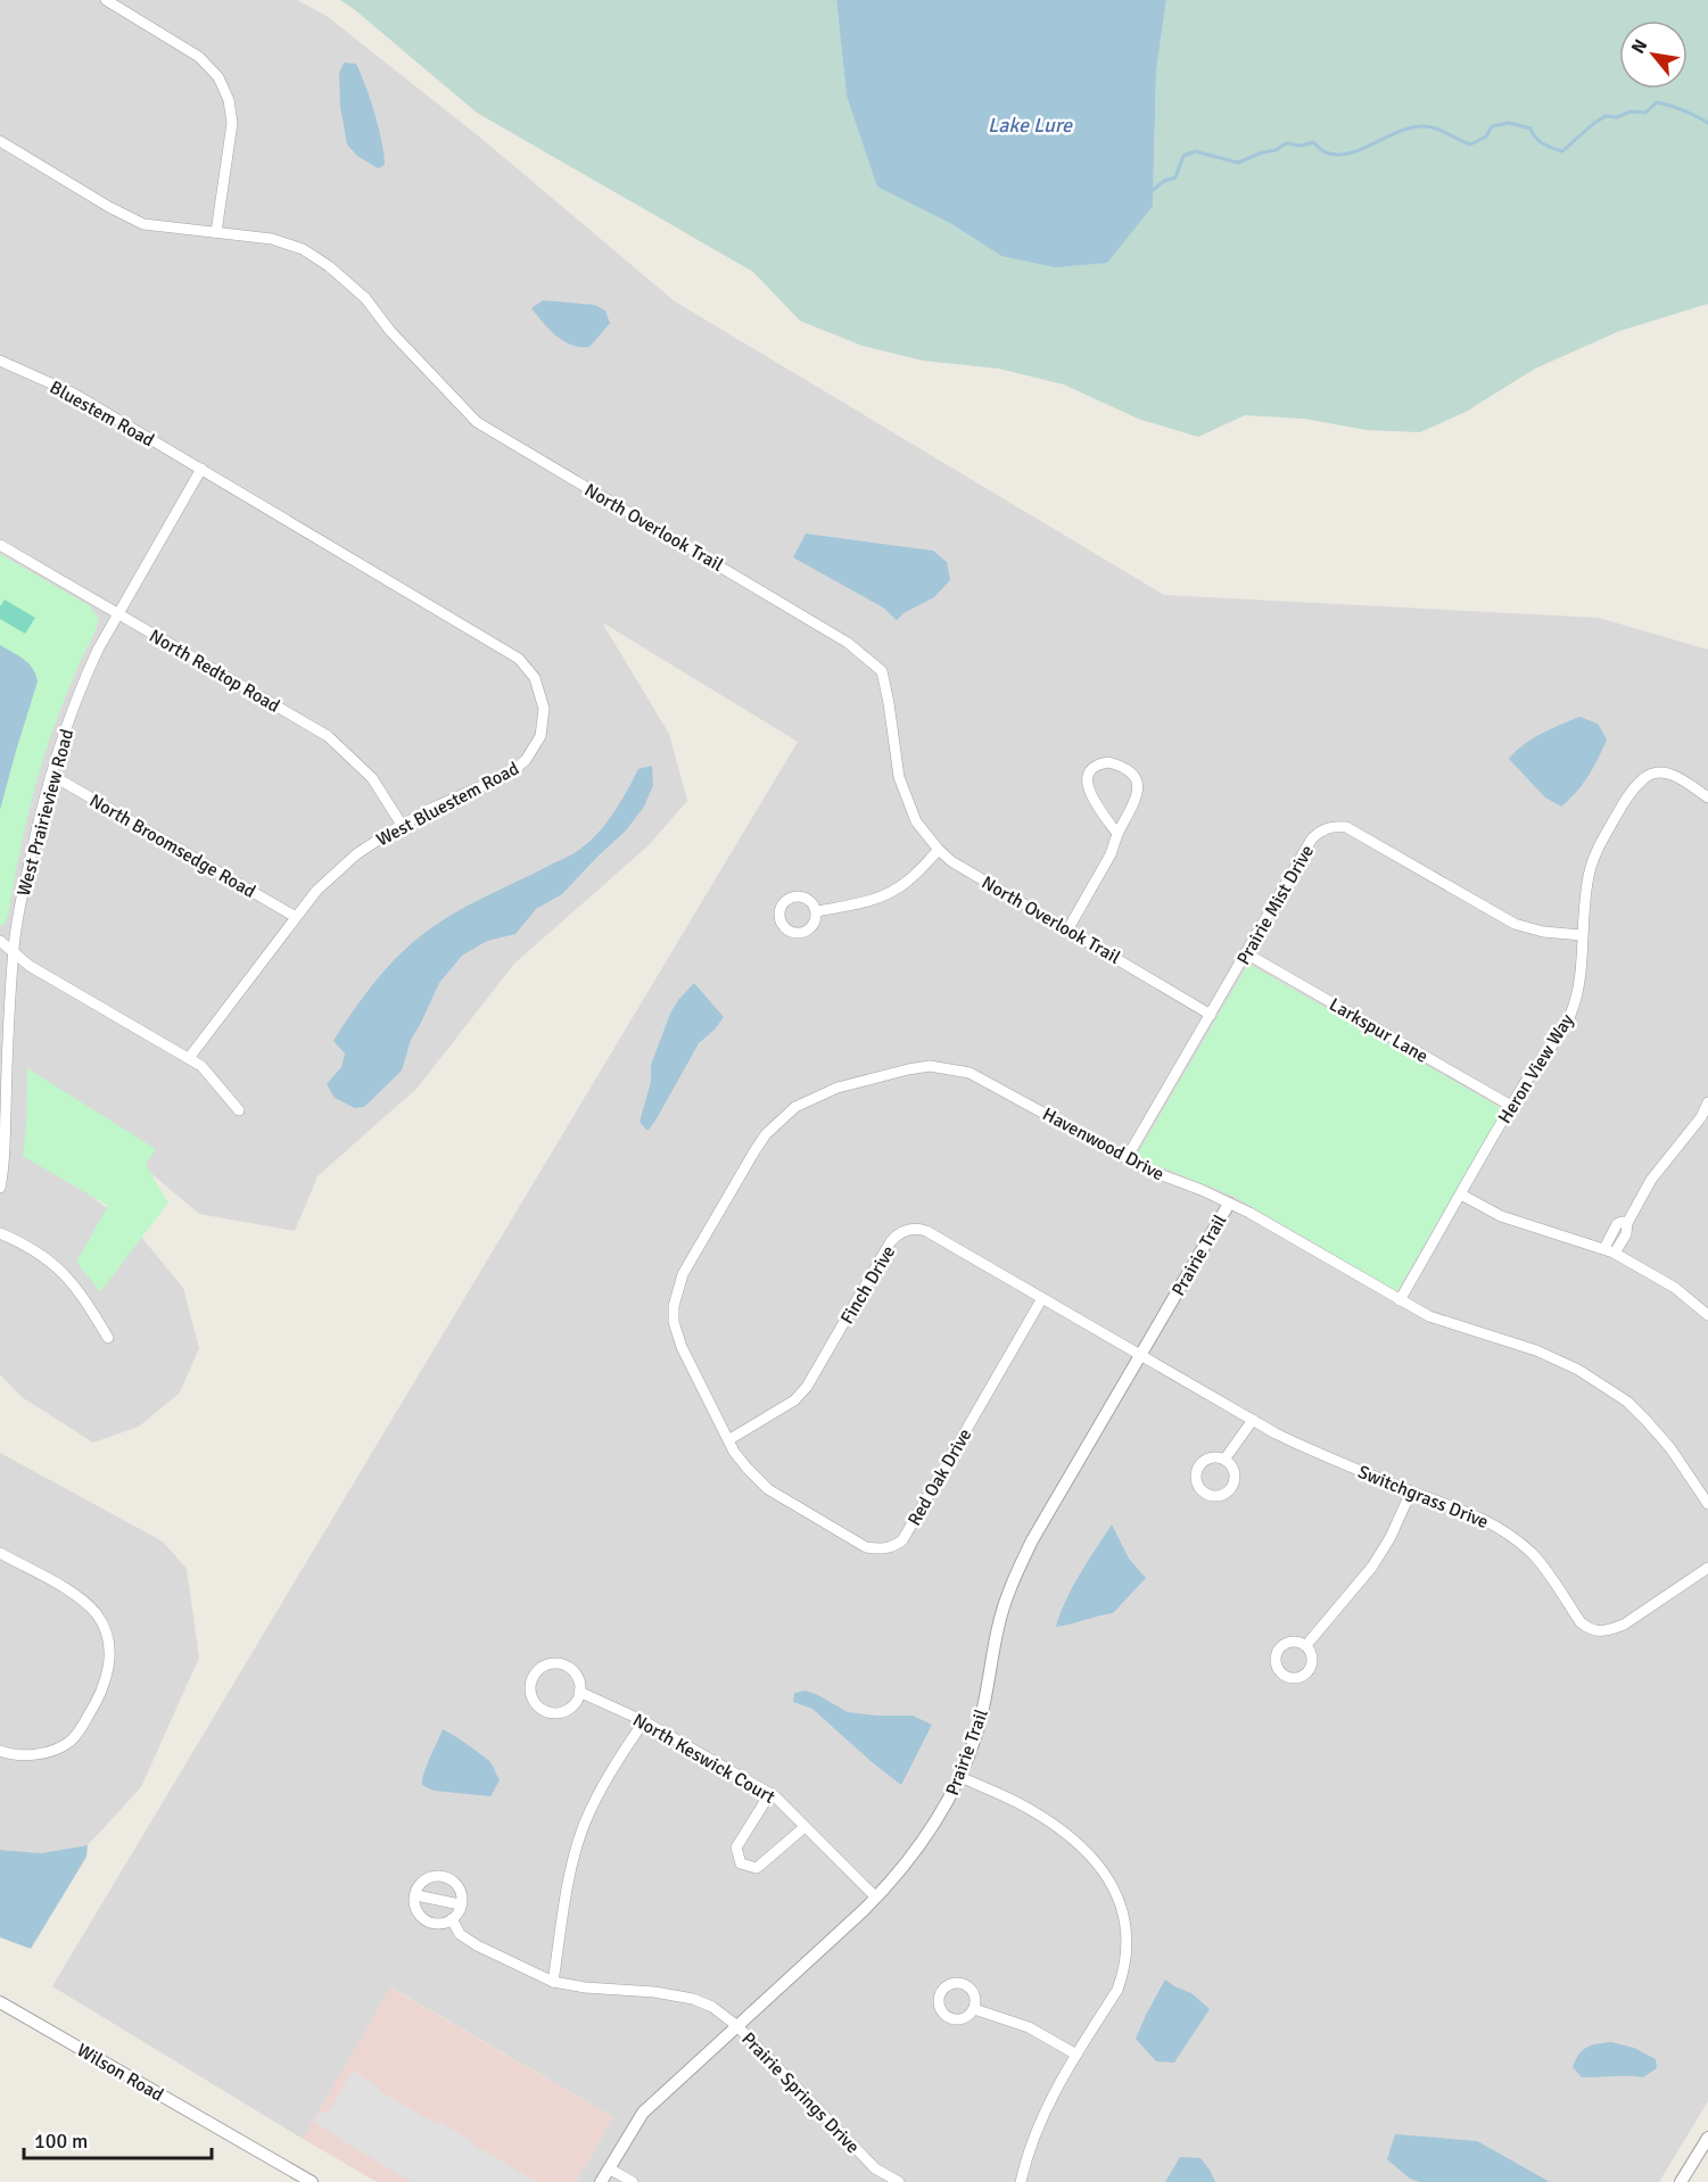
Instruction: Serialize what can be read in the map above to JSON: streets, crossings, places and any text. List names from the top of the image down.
{
  "streets": {
    "street": [
      "Bluestem Road",
      "North Overlook Trail",
      "North Redtop Road",
      "West Bluestem Road",
      "West Prairieview Road",
      "North Broomsedge Road",
      "Prairie Mist Drive",
      "Larkspur Lane",
      "Heron View Way",
      "Havenwood Drive",
      "Prairie Trail",
      "Finch Drive",
      "Red Oak Drive",
      "Switchgrass Drive",
      "North Keswick Court",
      "Wilson Road",
      "Prairie Springs Drive"
    ]
  },
  "crossings": [
    ["Bluestem Road", "West Bluestem Road"],
    ["Bluestem Road", "West Prairieview Road"],
    ["North Overlook Trail", "Prairie Mist Drive"],
    ["North Redtop Road", "West Bluestem Road"],
    ["North Redtop Road", "West Prairieview Road"],
    ["West Bluestem Road", "West Prairieview Road"],
    ["West Bluestem Road", "North Broomsedge Road"],
    ["West Prairieview Road", "North Broomsedge Road"],
    ["Prairie Mist Drive", "Larkspur Lane"],
    ["Prairie Mist Drive", "Heron View Way"],
    ["Prairie Mist Drive", "Havenwood Drive"],
    ["Larkspur Lane", "Heron View Way"],
    ["Heron View Way", "Havenwood Drive"],
    ["Havenwood Drive", "Prairie Trail"],
    ["Havenwood Drive", "Finch Drive"],
    ["Havenwood Drive", "Red Oak Drive"],
    ["Prairie Trail", "Finch Drive"],
    ["Prairie Trail", "Switchgrass Drive"],
    ["Prairie Trail", "North Keswick Court"],
    ["Prairie Trail", "Prairie Springs Drive"],
    ["Finch Drive", "Red Oak Drive"],
    ["Finch Drive", "Switchgrass Drive"]
  ],
  "water": ["Lake Lure"],
  "scale_bar": "100 m",
  "north": "top left"
}
